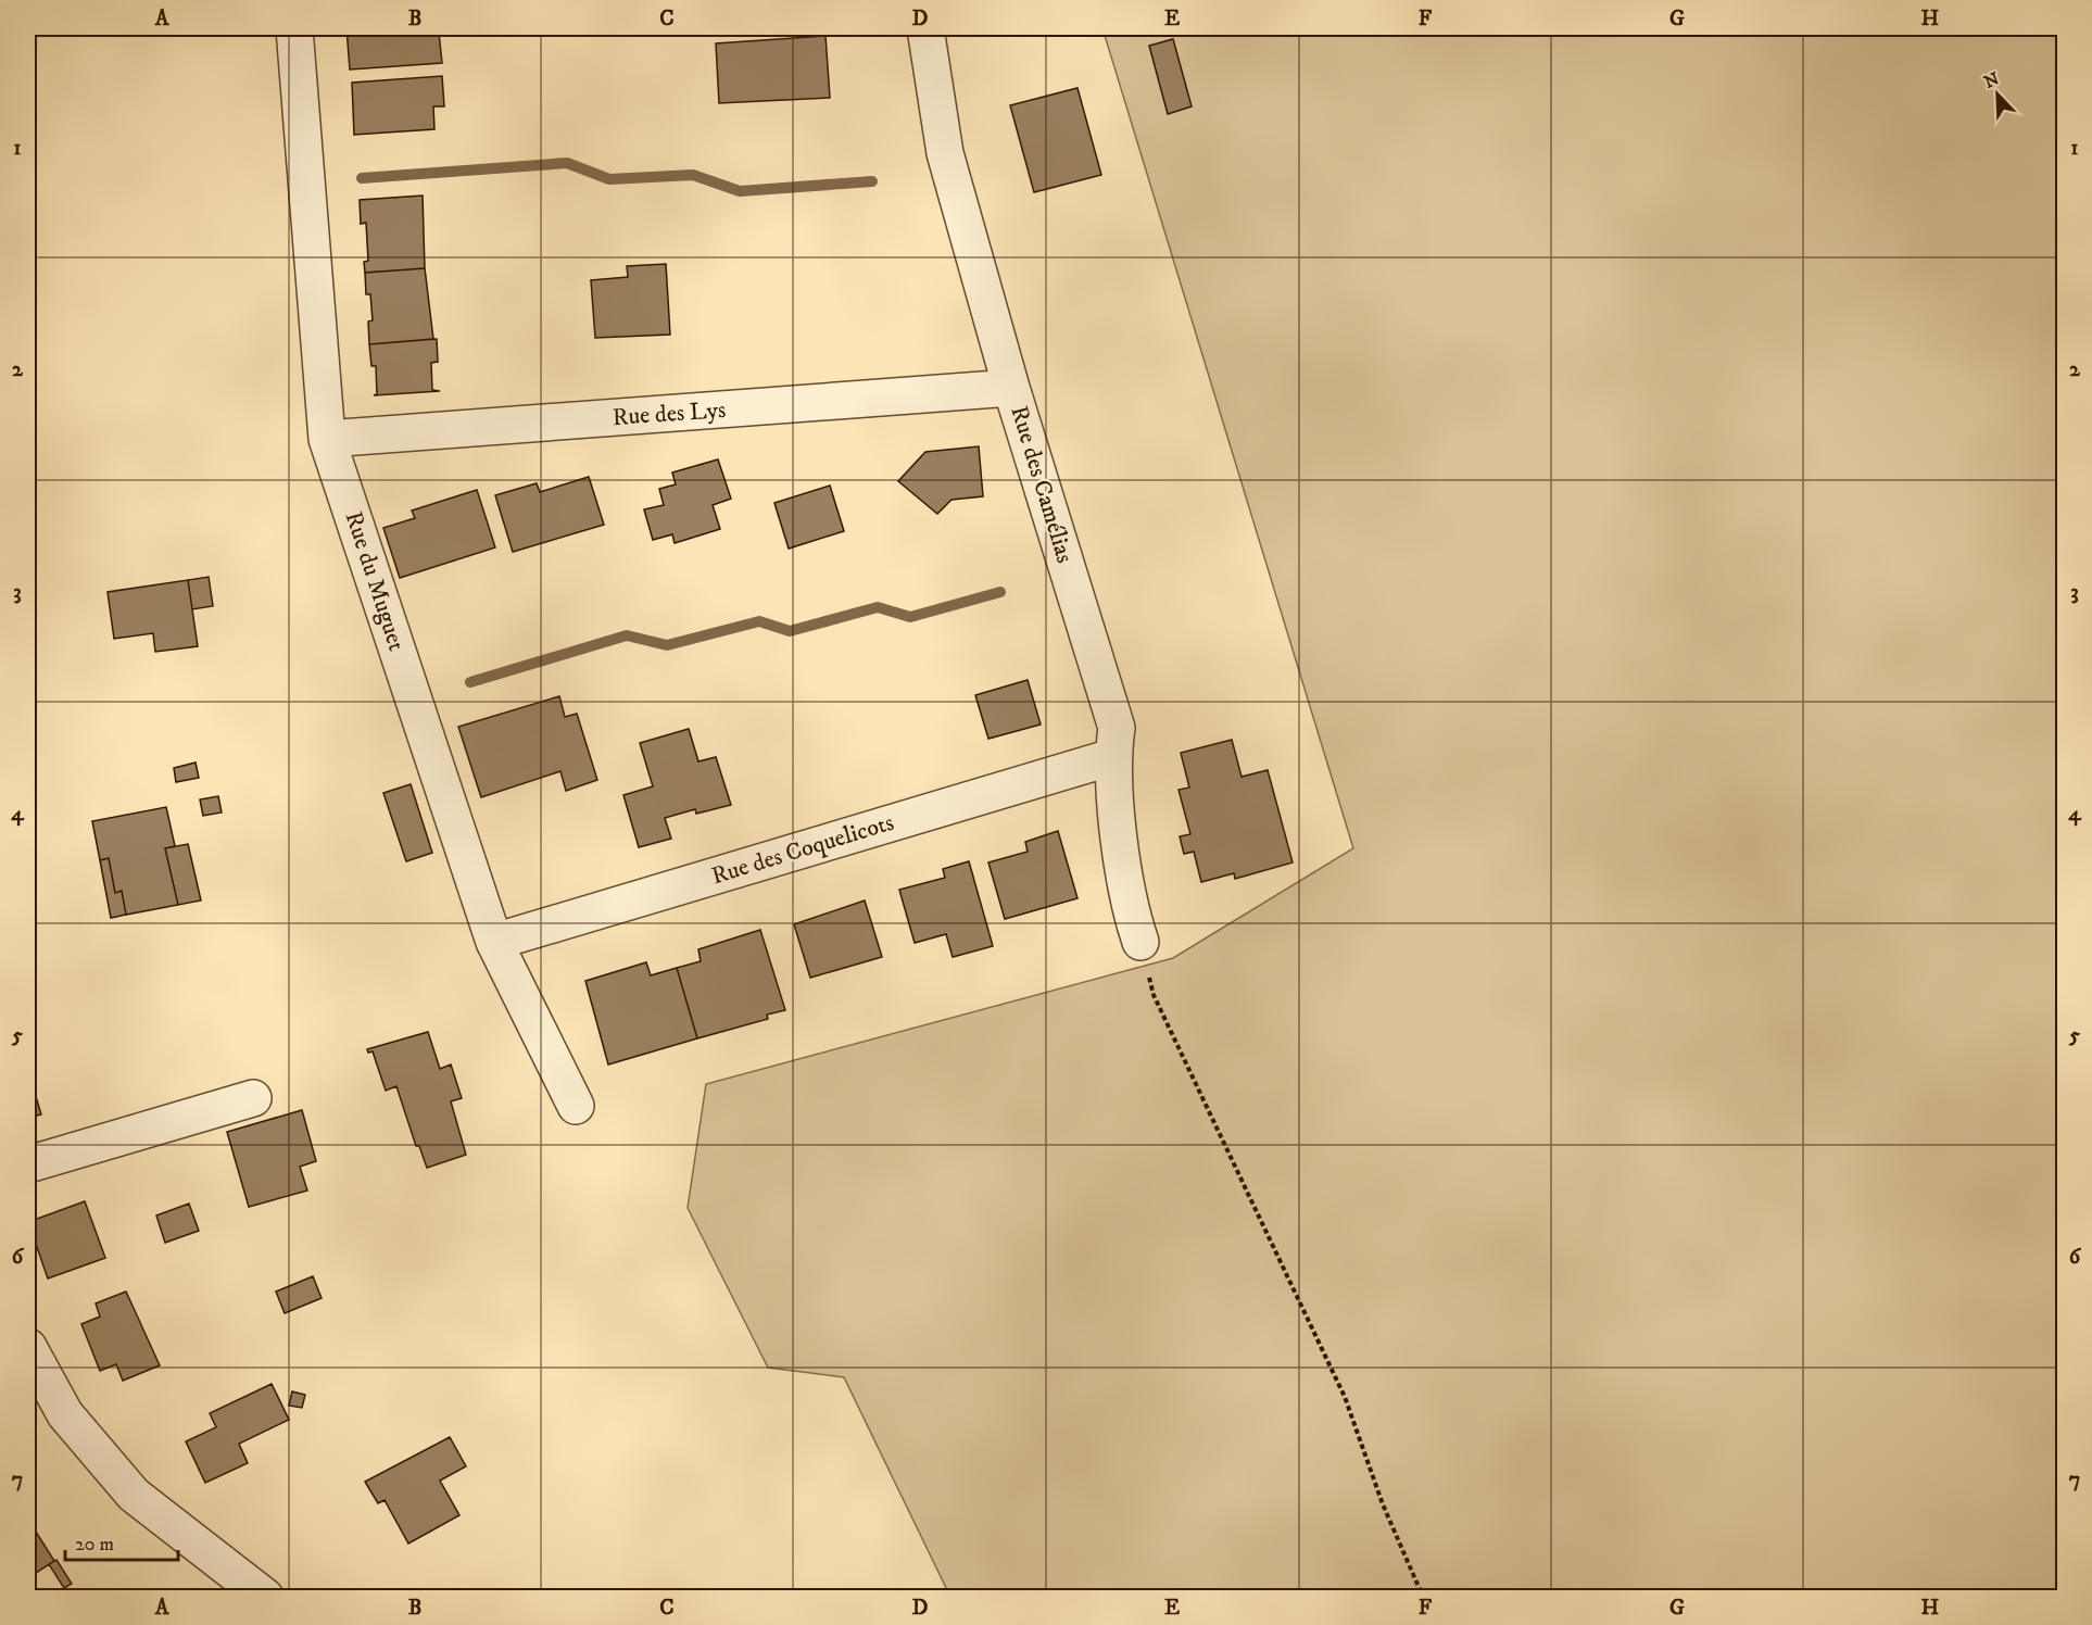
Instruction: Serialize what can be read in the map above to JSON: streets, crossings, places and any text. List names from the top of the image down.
{
  "streets": {
    "street": [
      "Rue des Lys",
      "Rue des Camélias",
      "Rue du Muguet",
      "Rue des Coquelicots"
    ]
  },
  "crossings": [
    ["Rue des Lys", "Rue des Camélias"],
    ["Rue des Lys", "Rue du Muguet"],
    ["Rue des Camélias", "Rue des Coquelicots"],
    ["Rue du Muguet", "Rue des Coquelicots"]
  ],
  "scale_bar": "20 m",
  "north": "top left",
  "grid": {
    "columns": [
      "A",
      "B",
      "C",
      "D",
      "E",
      "F",
      "G",
      "H"
    ],
    "rows": [
      "1",
      "2",
      "3",
      "4",
      "5",
      "6",
      "7"
    ]
  }
}
